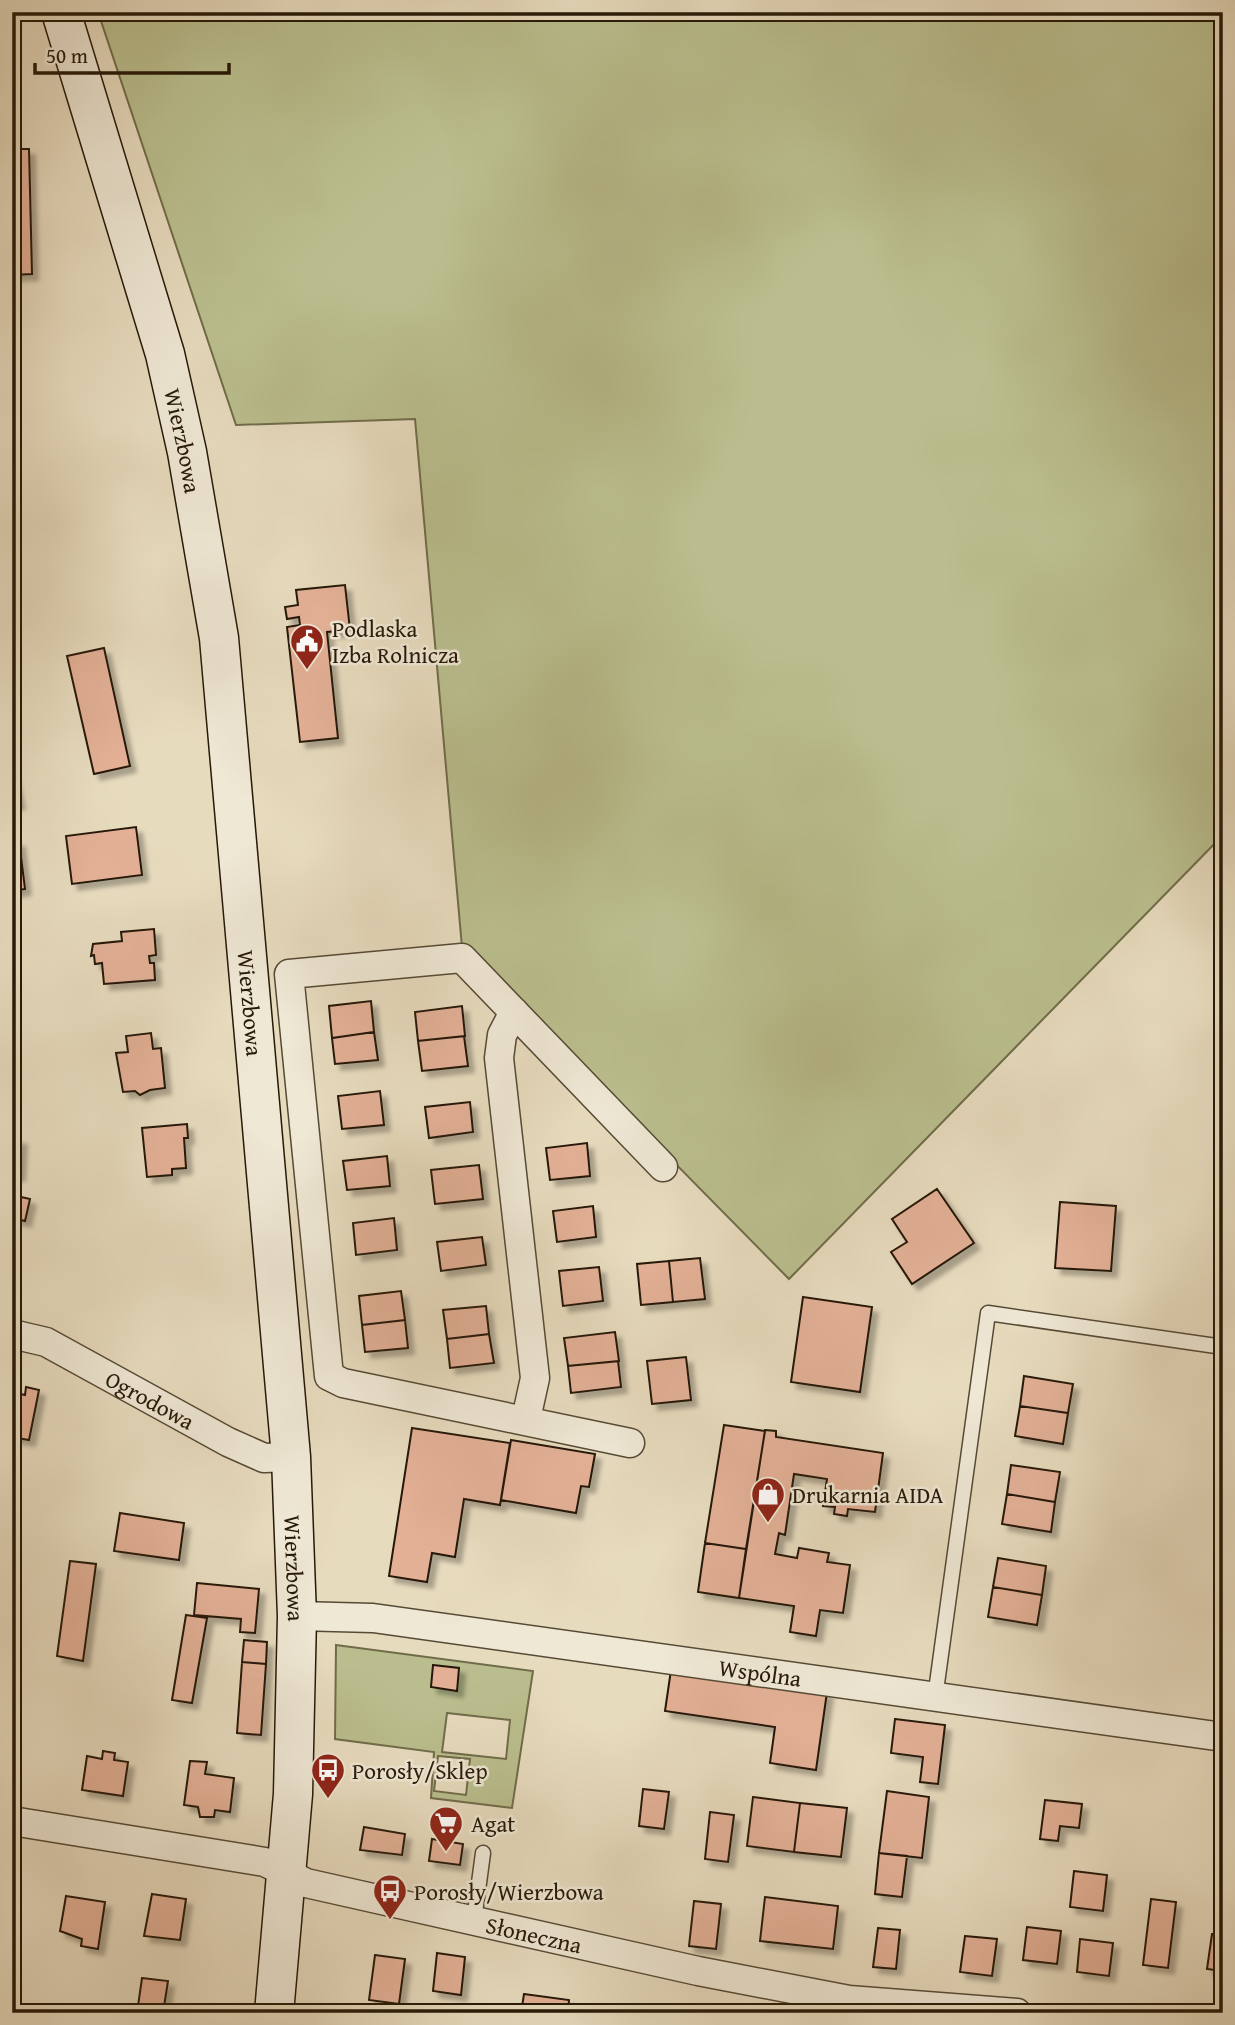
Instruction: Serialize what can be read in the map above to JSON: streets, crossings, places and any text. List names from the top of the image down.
{
  "streets": {
    "street": [
      "Wierzbowa",
      "Ogrodowa",
      "Wspólna",
      "Słoneczna"
    ]
  },
  "crossings": [
    ["Wierzbowa", "Ogrodowa"],
    ["Wierzbowa", "Wspólna"],
    ["Wierzbowa", "Słoneczna"]
  ],
  "places": {
    "public building": ["Podlaska Izba Rolnicza"],
    "shop": ["Drukarnia AIDA"],
    "bus stop": ["Porosły/Sklep", "Porosły/Wierzbowa"],
    "supermarket": ["Agat"]
  },
  "scale_bar": "50 m"
}
